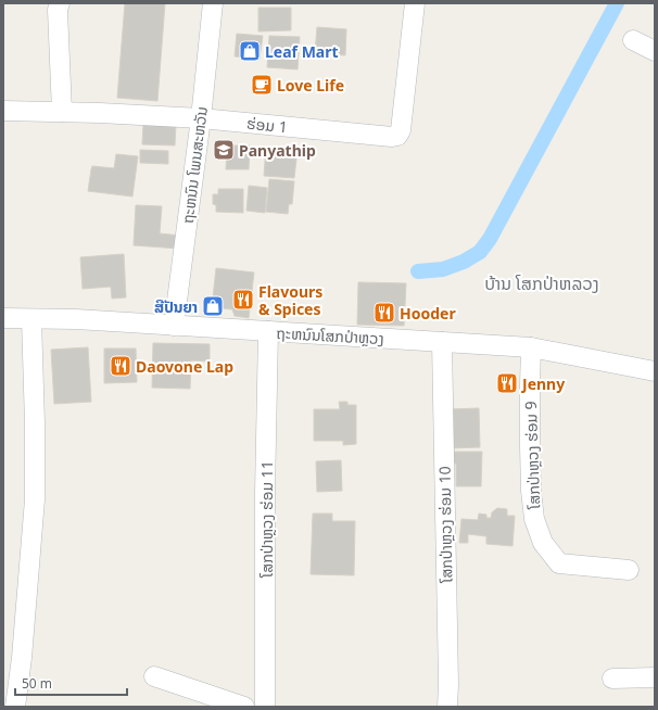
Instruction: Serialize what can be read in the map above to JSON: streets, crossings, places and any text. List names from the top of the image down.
{
  "streets": {
    "street": [
      "ຮ່ອມ 1",
      "ຖະຫນົນ ໂພນສະຫວັນ",
      "ຖະຫນົນໂສກປ່າຫຼວງ",
      "ໂສກປ່າຫຼວງ ຮ່ອມ 9",
      "ໂສກປ່າຫຼວງ ຮ່ອມ 11",
      "ໂສກປ່າຫຼວງ ຮ່ອມ 10"
    ]
  },
  "crossings": [
    ["ຮ່ອມ 1", "ຖະຫນົນ ໂພນສະຫວັນ"],
    ["ຖະຫນົນ ໂພນສະຫວັນ", "ຖະຫນົນໂສກປ່າຫຼວງ"],
    ["ຖະຫນົນໂສກປ່າຫຼວງ", "ໂສກປ່າຫຼວງ ຮ່ອມ 9"],
    ["ຖະຫນົນໂສກປ່າຫຼວງ", "ໂສກປ່າຫຼວງ ຮ່ອມ 11"],
    ["ຖະຫນົນໂສກປ່າຫຼວງ", "ໂສກປ່າຫຼວງ ຮ່ອມ 10"]
  ],
  "districts": ["ບ້ານ ໂສກປ່າຫລວງ"],
  "places": {
    "shop": ["Leaf Mart", "ສີປັນຍາ"],
    "cafe": ["Love Life"],
    "school or university": ["Panyathip"],
    "restaurant": [
      "Flavours & Spices",
      "Hooder",
      "Daovone Lap",
      "Jenny"
    ]
  },
  "scale_bar": "50 m"
}
